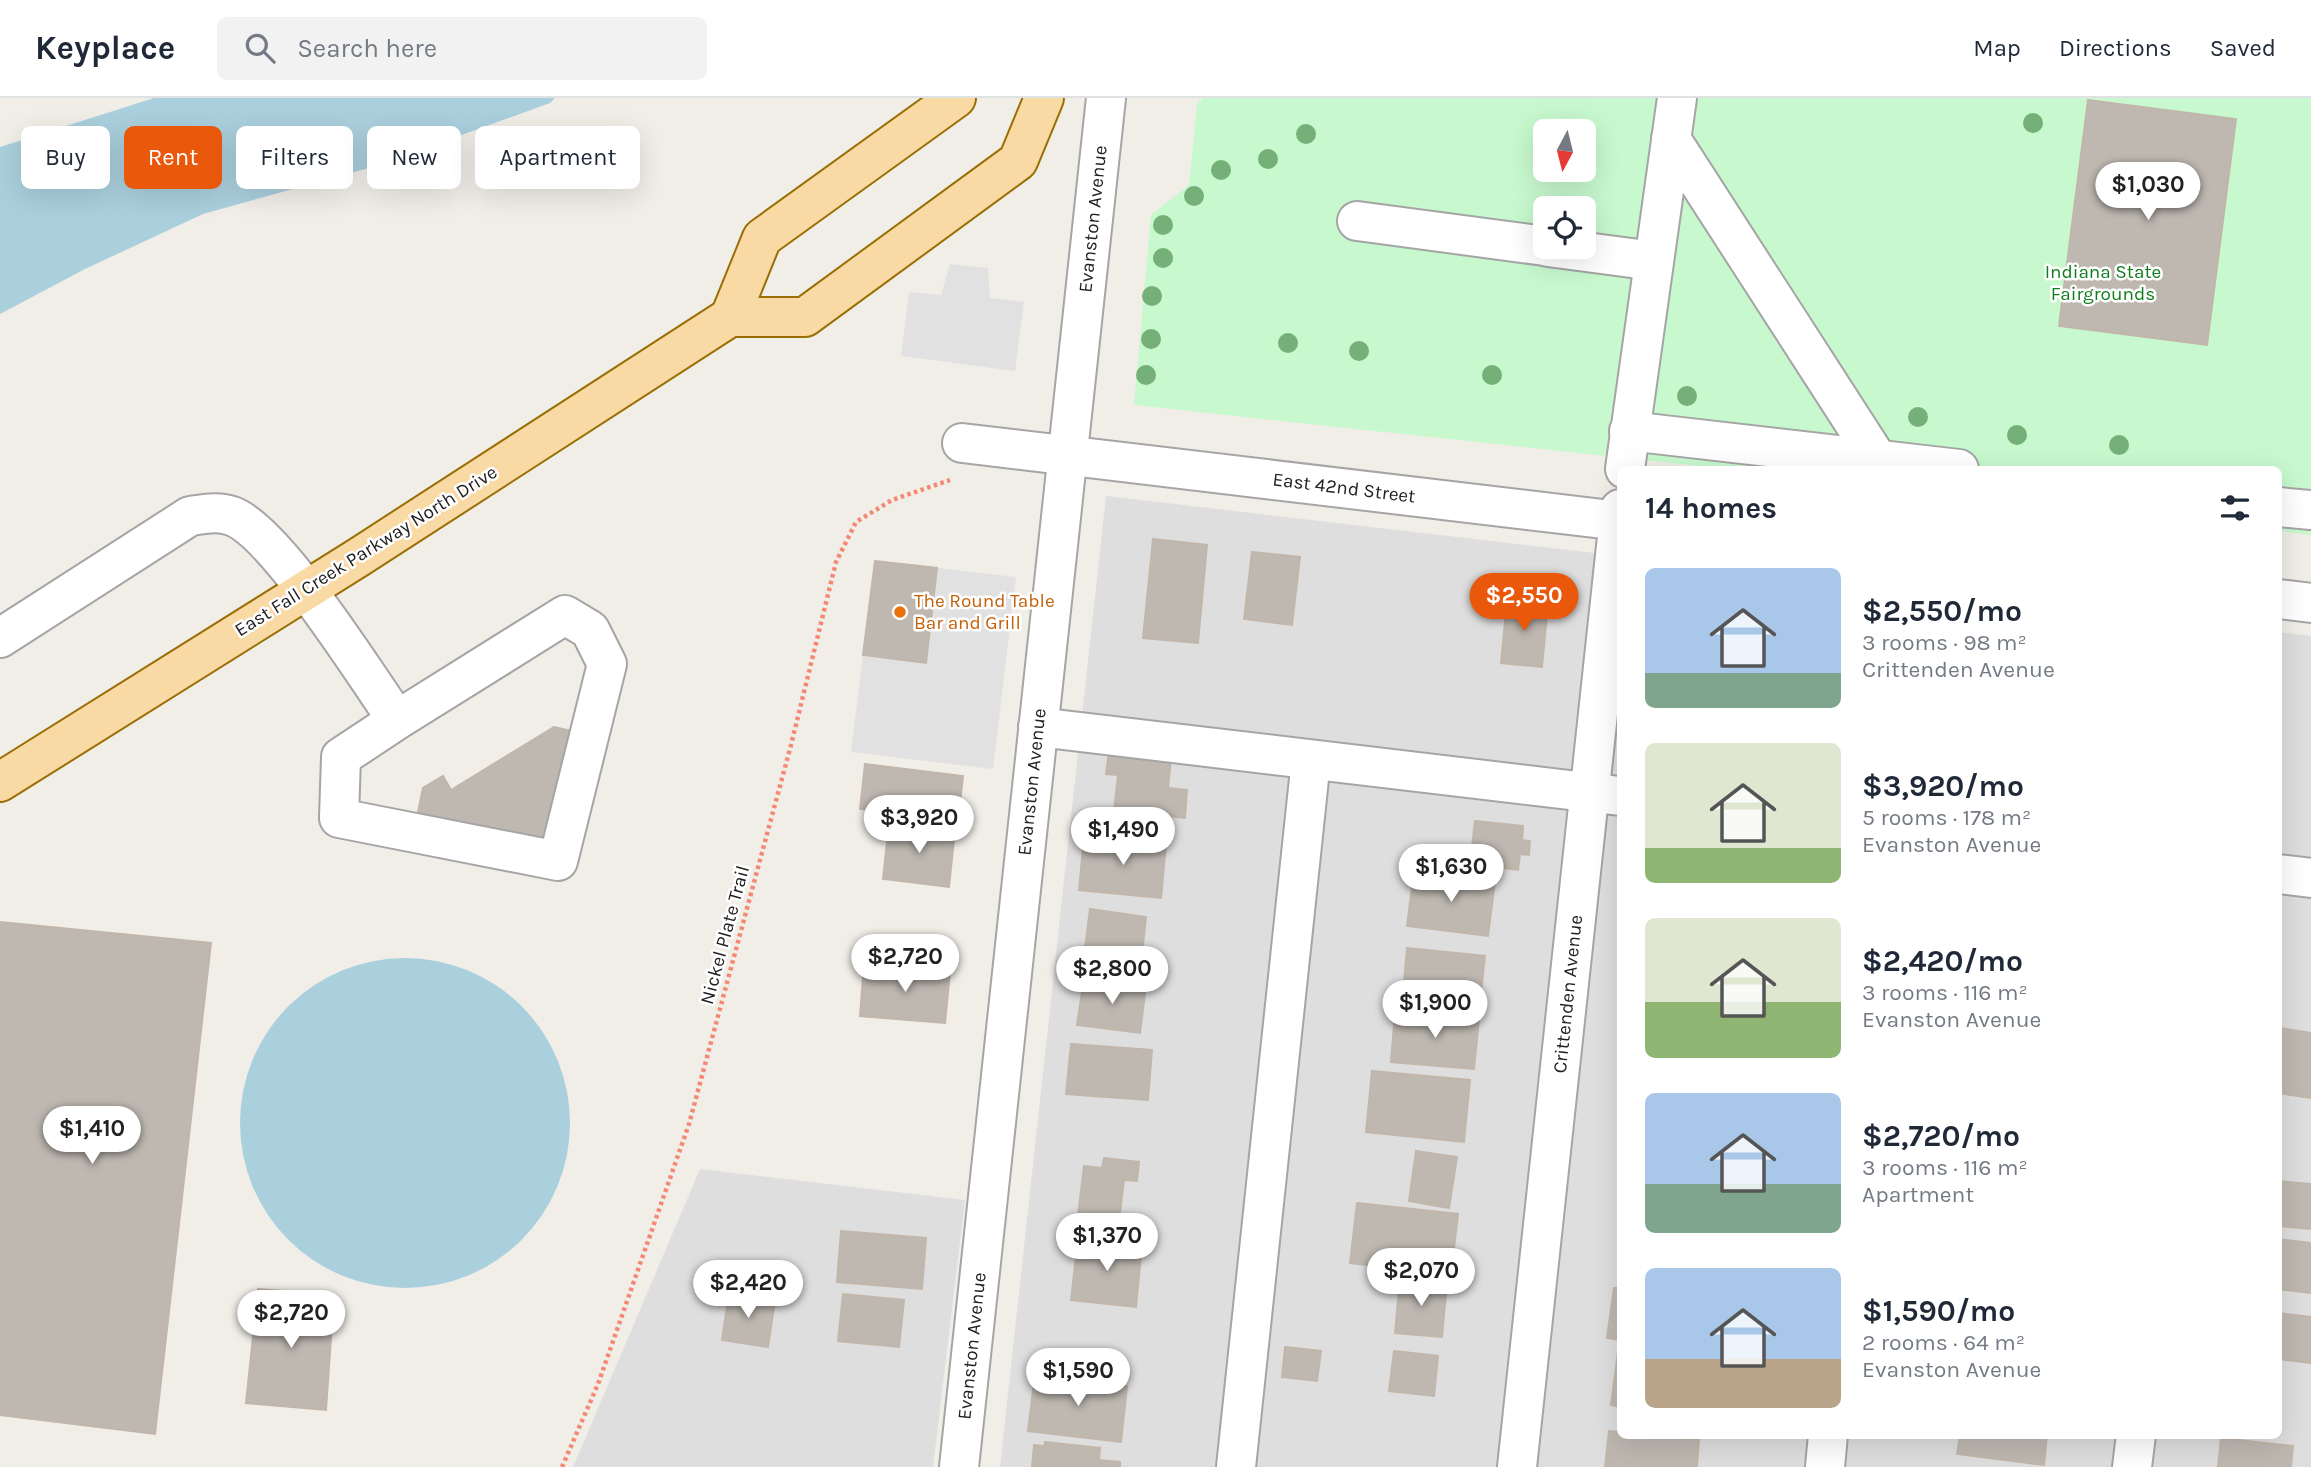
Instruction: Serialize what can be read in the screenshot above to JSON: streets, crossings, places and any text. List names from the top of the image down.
{
  "streets": {
    "main road": ["East Fall Creek Parkway North Drive"],
    "street": ["Evanston Avenue", "East 42nd Street", "Crittenden Avenue"],
    "path": ["Nickel Plate Trail"]
  },
  "crossings": [
    ["Evanston Avenue", "East 42nd Street"],
    ["East 42nd Street", "Nickel Plate Trail"]
  ],
  "parks": ["Indiana State Fairgrounds"],
  "places": ["The Round Table Bar and Grill"],
  "north": "bottom",
  "page": {
    "header": "Keyplace",
    "search": "Search here",
    "nav": ["Map", "Directions", "Saved"],
    "chip": [
      "Buy",
      "Rent",
      "Filters",
      "New",
      "Apartment"
    ],
    "price": [
      "$1,030",
      "$2,550",
      "$3,920",
      "$1,490",
      "$1,630",
      "$2,720",
      "$2,800",
      "$1,900",
      "$1,410",
      "$1,370",
      "$2,070",
      "$2,420",
      "$2,720",
      "$1,590"
    ],
    "heading": "14 homes",
    "list": [
      {
        "name": "$2,550/mo",
        "note": "3 rooms · 98 m² · Crittenden Avenue"
      },
      {
        "name": "$3,920/mo",
        "note": "5 rooms · 178 m² · Evanston Avenue"
      },
      {
        "name": "$2,420/mo",
        "note": "3 rooms · 116 m² · Evanston Avenue"
      },
      {
        "name": "$2,720/mo",
        "note": "3 rooms · 116 m² · Apartment"
      },
      {
        "name": "$1,590/mo",
        "note": "2 rooms · 64 m² · Evanston Avenue"
      }
    ]
  }
}
